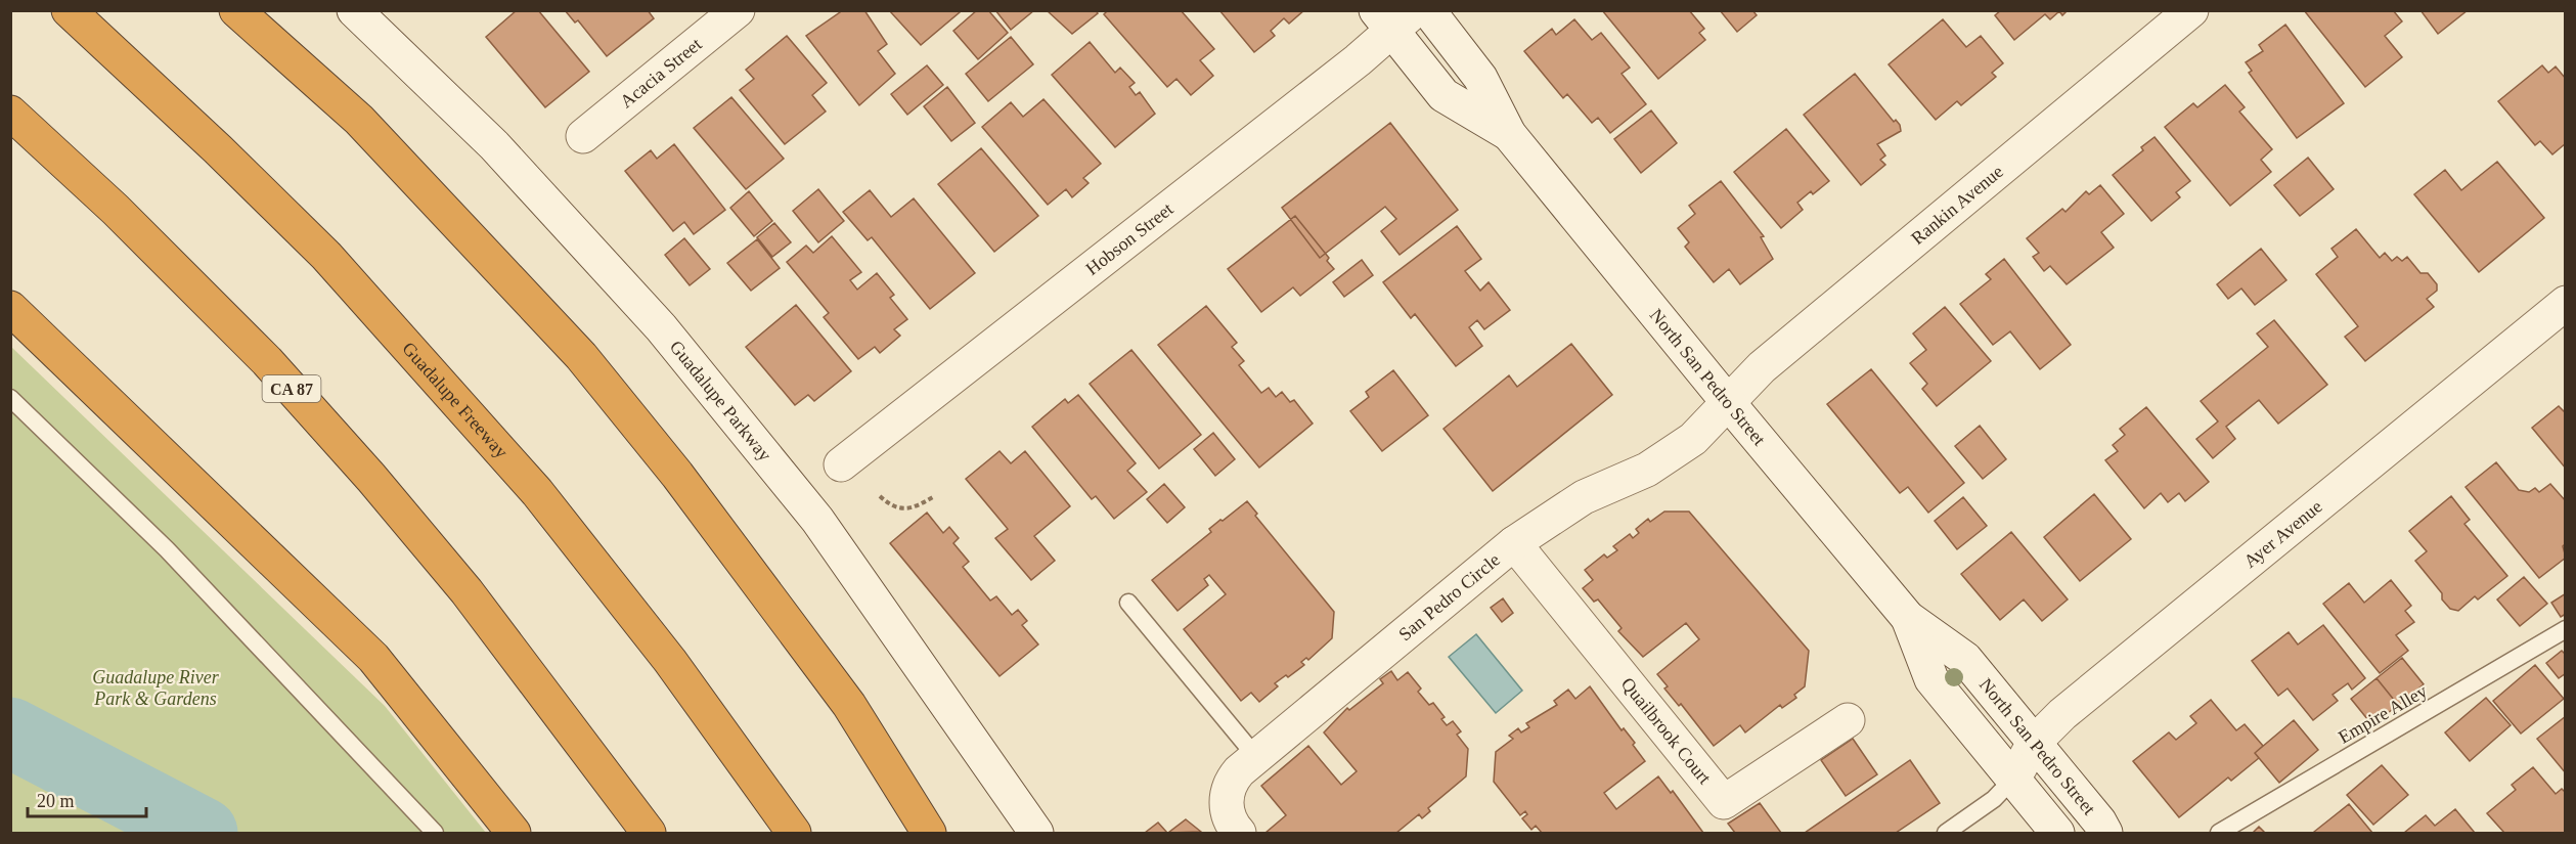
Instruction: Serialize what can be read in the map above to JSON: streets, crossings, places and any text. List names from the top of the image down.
{
  "streets": {
    "highway": ["CA 87", "Guadalupe Freeway"],
    "street": [
      "Acacia Street",
      "Rankin Avenue",
      "Hobson Street",
      "North San Pedro Street",
      "Guadalupe Parkway",
      "Ayer Avenue",
      "San Pedro Circle",
      "Quailbrook Court"
    ],
    "lane": ["Empire Alley"]
  },
  "crossings": [
    ["Rankin Avenue", "North San Pedro Street"],
    ["Rankin Avenue", "San Pedro Circle"],
    ["Hobson Street", "North San Pedro Street"],
    ["North San Pedro Street", "Ayer Avenue"],
    ["North San Pedro Street", "San Pedro Circle"],
    ["San Pedro Circle", "Quailbrook Court"]
  ],
  "parks": ["Guadalupe River Park & Gardens"],
  "scale_bar": "20 m"
}
